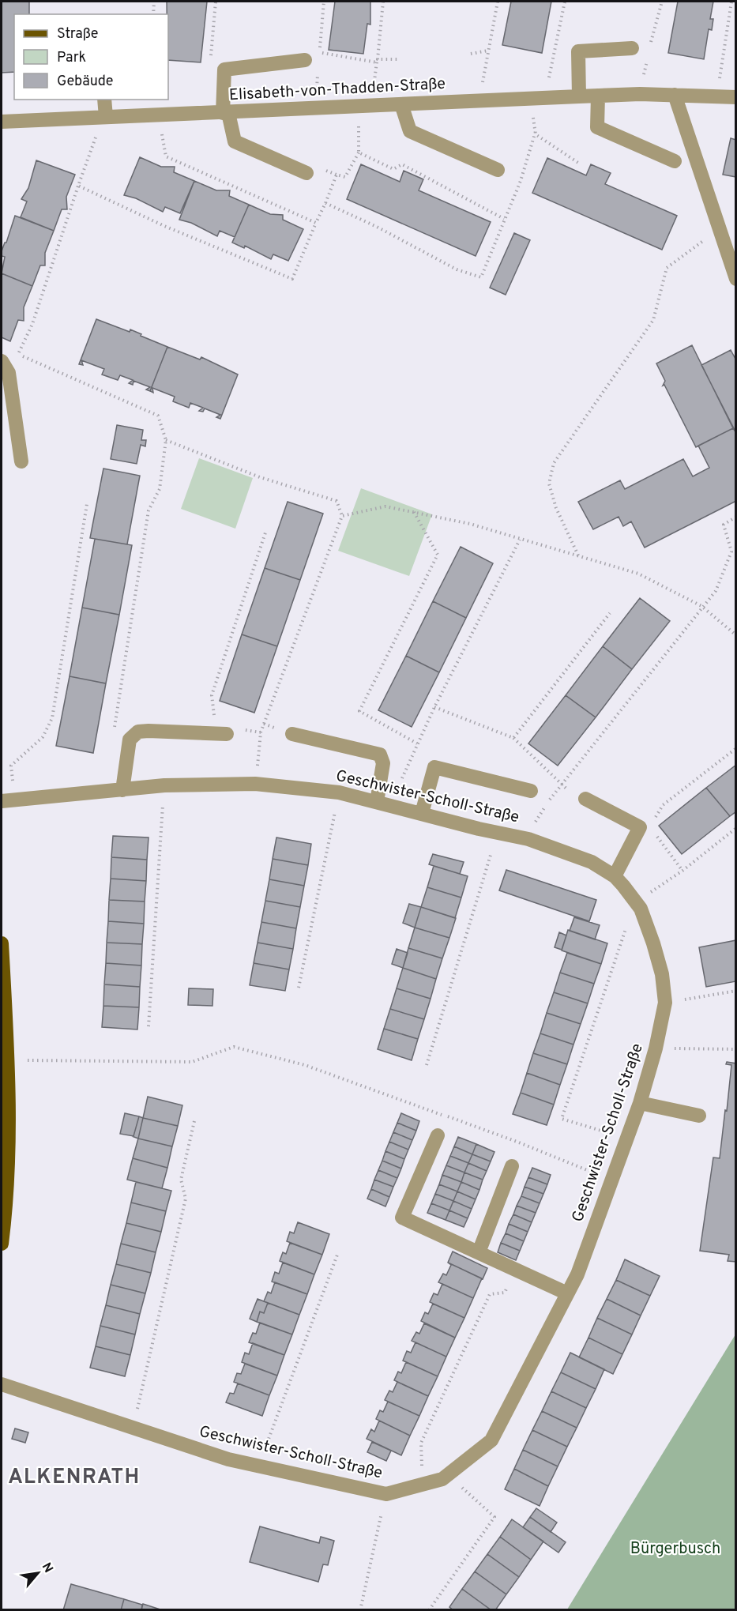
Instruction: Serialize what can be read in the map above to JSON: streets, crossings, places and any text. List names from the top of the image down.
{
  "streets": {
    "street": ["Elisabeth-von-Thadden-Straße", "Geschwister-Scholl-Straße"]
  },
  "districts": ["ALKENRATH"],
  "parks": ["Bürgerbusch"],
  "legend": ["Straße", "Park", "Gebäude"],
  "north": "top right"
}
